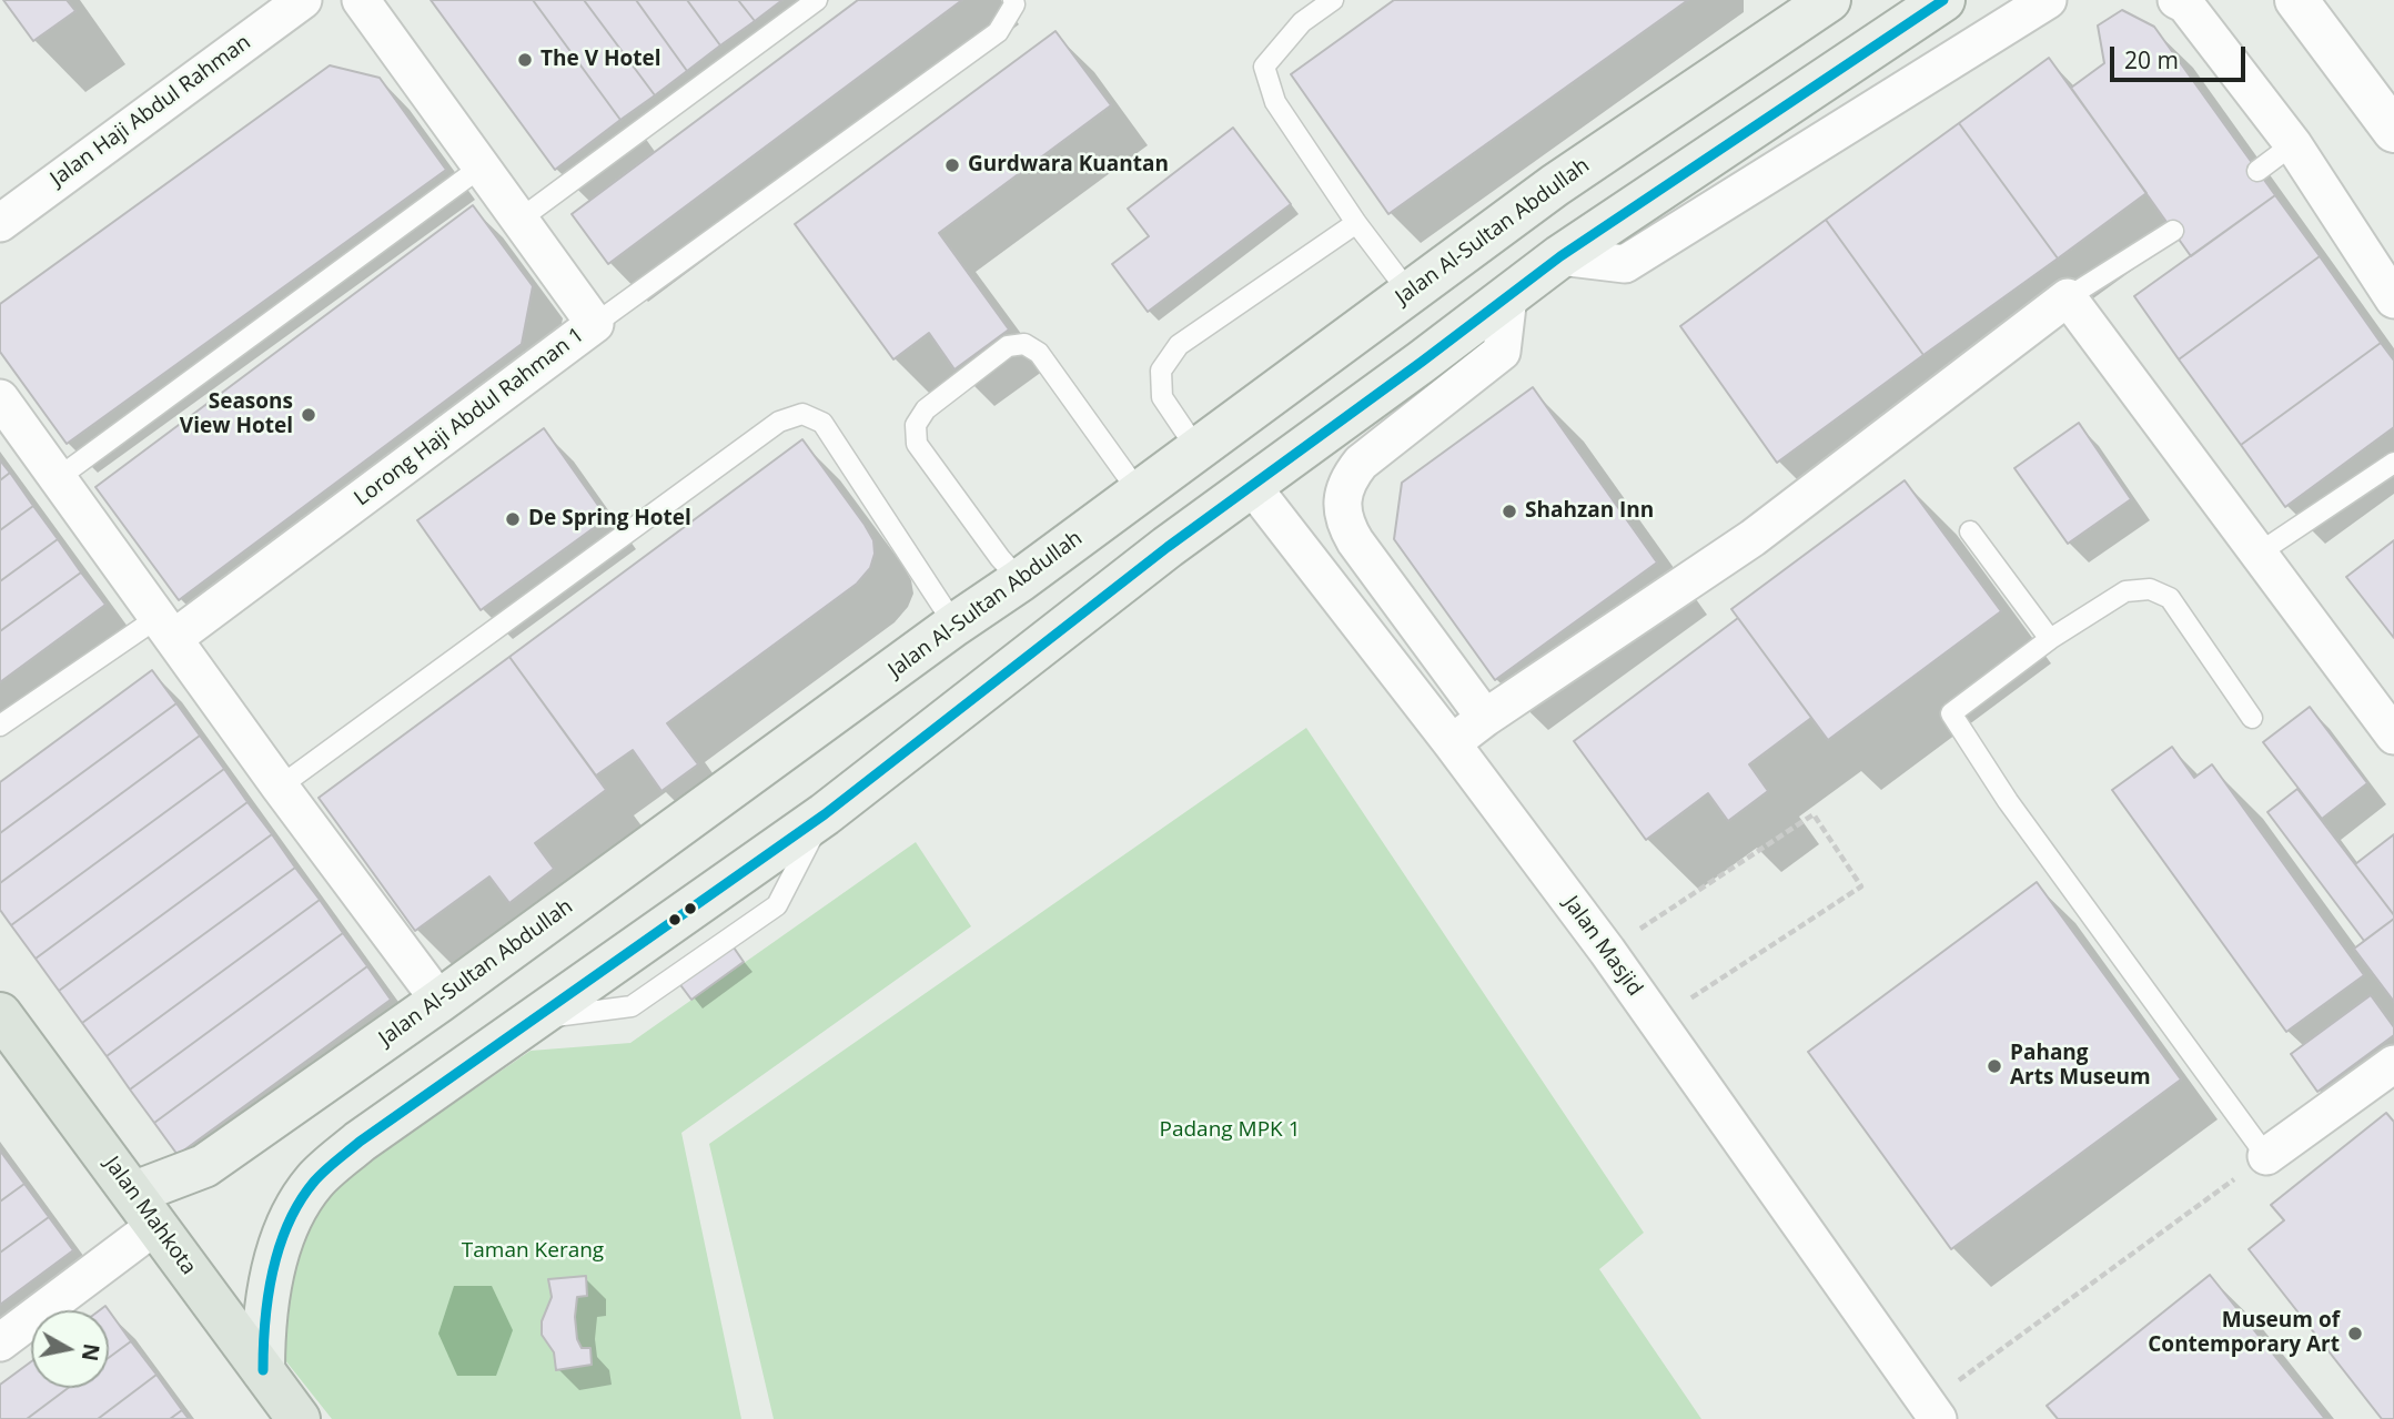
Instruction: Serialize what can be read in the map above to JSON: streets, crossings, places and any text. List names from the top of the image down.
{
  "streets": {
    "highway": ["Jalan Mahkota"],
    "main road": ["Jalan Al-Sultan Abdullah"],
    "street": ["Jalan Haji Abdul Rahman", "Lorong Haji Abdul Rahman 1", "Jalan Masjid"]
  },
  "crossings": [
    ["Jalan Al-Sultan Abdullah", "Jalan Mahkota"]
  ],
  "parks": ["Padang MPK 1", "Taman Kerang"],
  "places": [
    "The V Hotel",
    "Gurdwara Kuantan",
    "Seasons View Hotel",
    "Shahzan Inn",
    "De Spring Hotel",
    "Pahang Arts Museum",
    "Museum of Contemporary Art"
  ],
  "scale_bar": "20 m",
  "north": "right"
}
